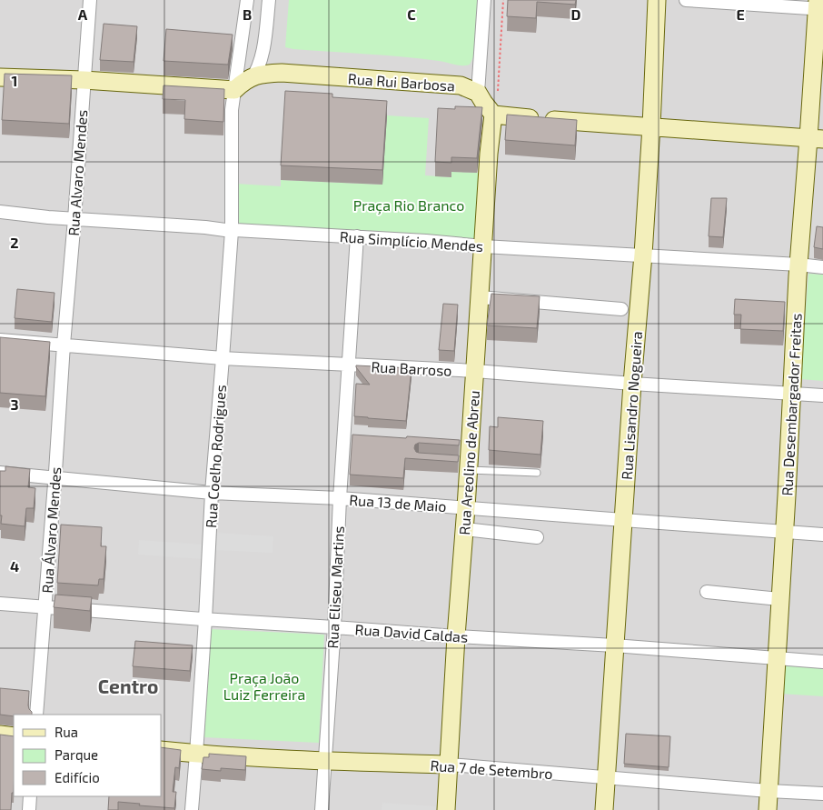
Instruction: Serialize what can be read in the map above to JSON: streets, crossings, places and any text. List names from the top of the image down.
{
  "streets": {
    "street": [
      "Rua Rui Barbosa",
      "Rua Alvaro Mendes",
      "Rua Simplício Mendes",
      "Rua Barroso",
      "Rua Desembargador Freitas",
      "Rua Lisandro Nogueira",
      "Rua Coelho Rodrigues",
      "Rua Areolino de Abreu",
      "Rua 13 de Maio",
      "Rua Álvaro Mendes",
      "Rua Eliseu Martins",
      "Rua David Caldas",
      "Rua 7 de Setembro"
    ]
  },
  "crossings": [
    ["Rua Alvaro Mendes", "Rua Simplício Mendes"],
    ["Rua Alvaro Mendes", "Rua Barroso"],
    ["Rua Alvaro Mendes", "Rua Álvaro Mendes"],
    ["Rua Simplício Mendes", "Rua Desembargador Freitas"],
    ["Rua Simplício Mendes", "Rua Lisandro Nogueira"],
    ["Rua Simplício Mendes", "Rua Coelho Rodrigues"],
    ["Rua Simplício Mendes", "Rua Areolino de Abreu"],
    ["Rua Simplício Mendes", "Rua Eliseu Martins"],
    ["Rua Barroso", "Rua Desembargador Freitas"],
    ["Rua Barroso", "Rua Lisandro Nogueira"],
    ["Rua Barroso", "Rua Coelho Rodrigues"],
    ["Rua Barroso", "Rua Areolino de Abreu"],
    ["Rua Barroso", "Rua Álvaro Mendes"],
    ["Rua Barroso", "Rua Eliseu Martins"],
    ["Rua Desembargador Freitas", "Rua 13 de Maio"],
    ["Rua Desembargador Freitas", "Rua David Caldas"],
    ["Rua Desembargador Freitas", "Rua 7 de Setembro"],
    ["Rua Lisandro Nogueira", "Rua 13 de Maio"],
    ["Rua Lisandro Nogueira", "Rua David Caldas"],
    ["Rua Lisandro Nogueira", "Rua 7 de Setembro"],
    ["Rua Coelho Rodrigues", "Rua 13 de Maio"],
    ["Rua Coelho Rodrigues", "Rua David Caldas"],
    ["Rua Coelho Rodrigues", "Rua 7 de Setembro"],
    ["Rua Areolino de Abreu", "Rua 13 de Maio"],
    ["Rua Areolino de Abreu", "Rua David Caldas"],
    ["Rua Areolino de Abreu", "Rua 7 de Setembro"],
    ["Rua 13 de Maio", "Rua Álvaro Mendes"],
    ["Rua 13 de Maio", "Rua Eliseu Martins"],
    ["Rua Álvaro Mendes", "Rua David Caldas"],
    ["Rua Eliseu Martins", "Rua David Caldas"],
    ["Rua Eliseu Martins", "Rua 7 de Setembro"]
  ],
  "districts": ["Centro"],
  "parks": ["Praça Rio Branco", "Praça João Luiz Ferreira"],
  "legend": ["Rua", "Parque", "Edifício"],
  "grid": {
    "columns": [
      "A",
      "B",
      "C",
      "D",
      "E"
    ],
    "rows": [
      "1",
      "2",
      "3",
      "4"
    ]
  }
}
